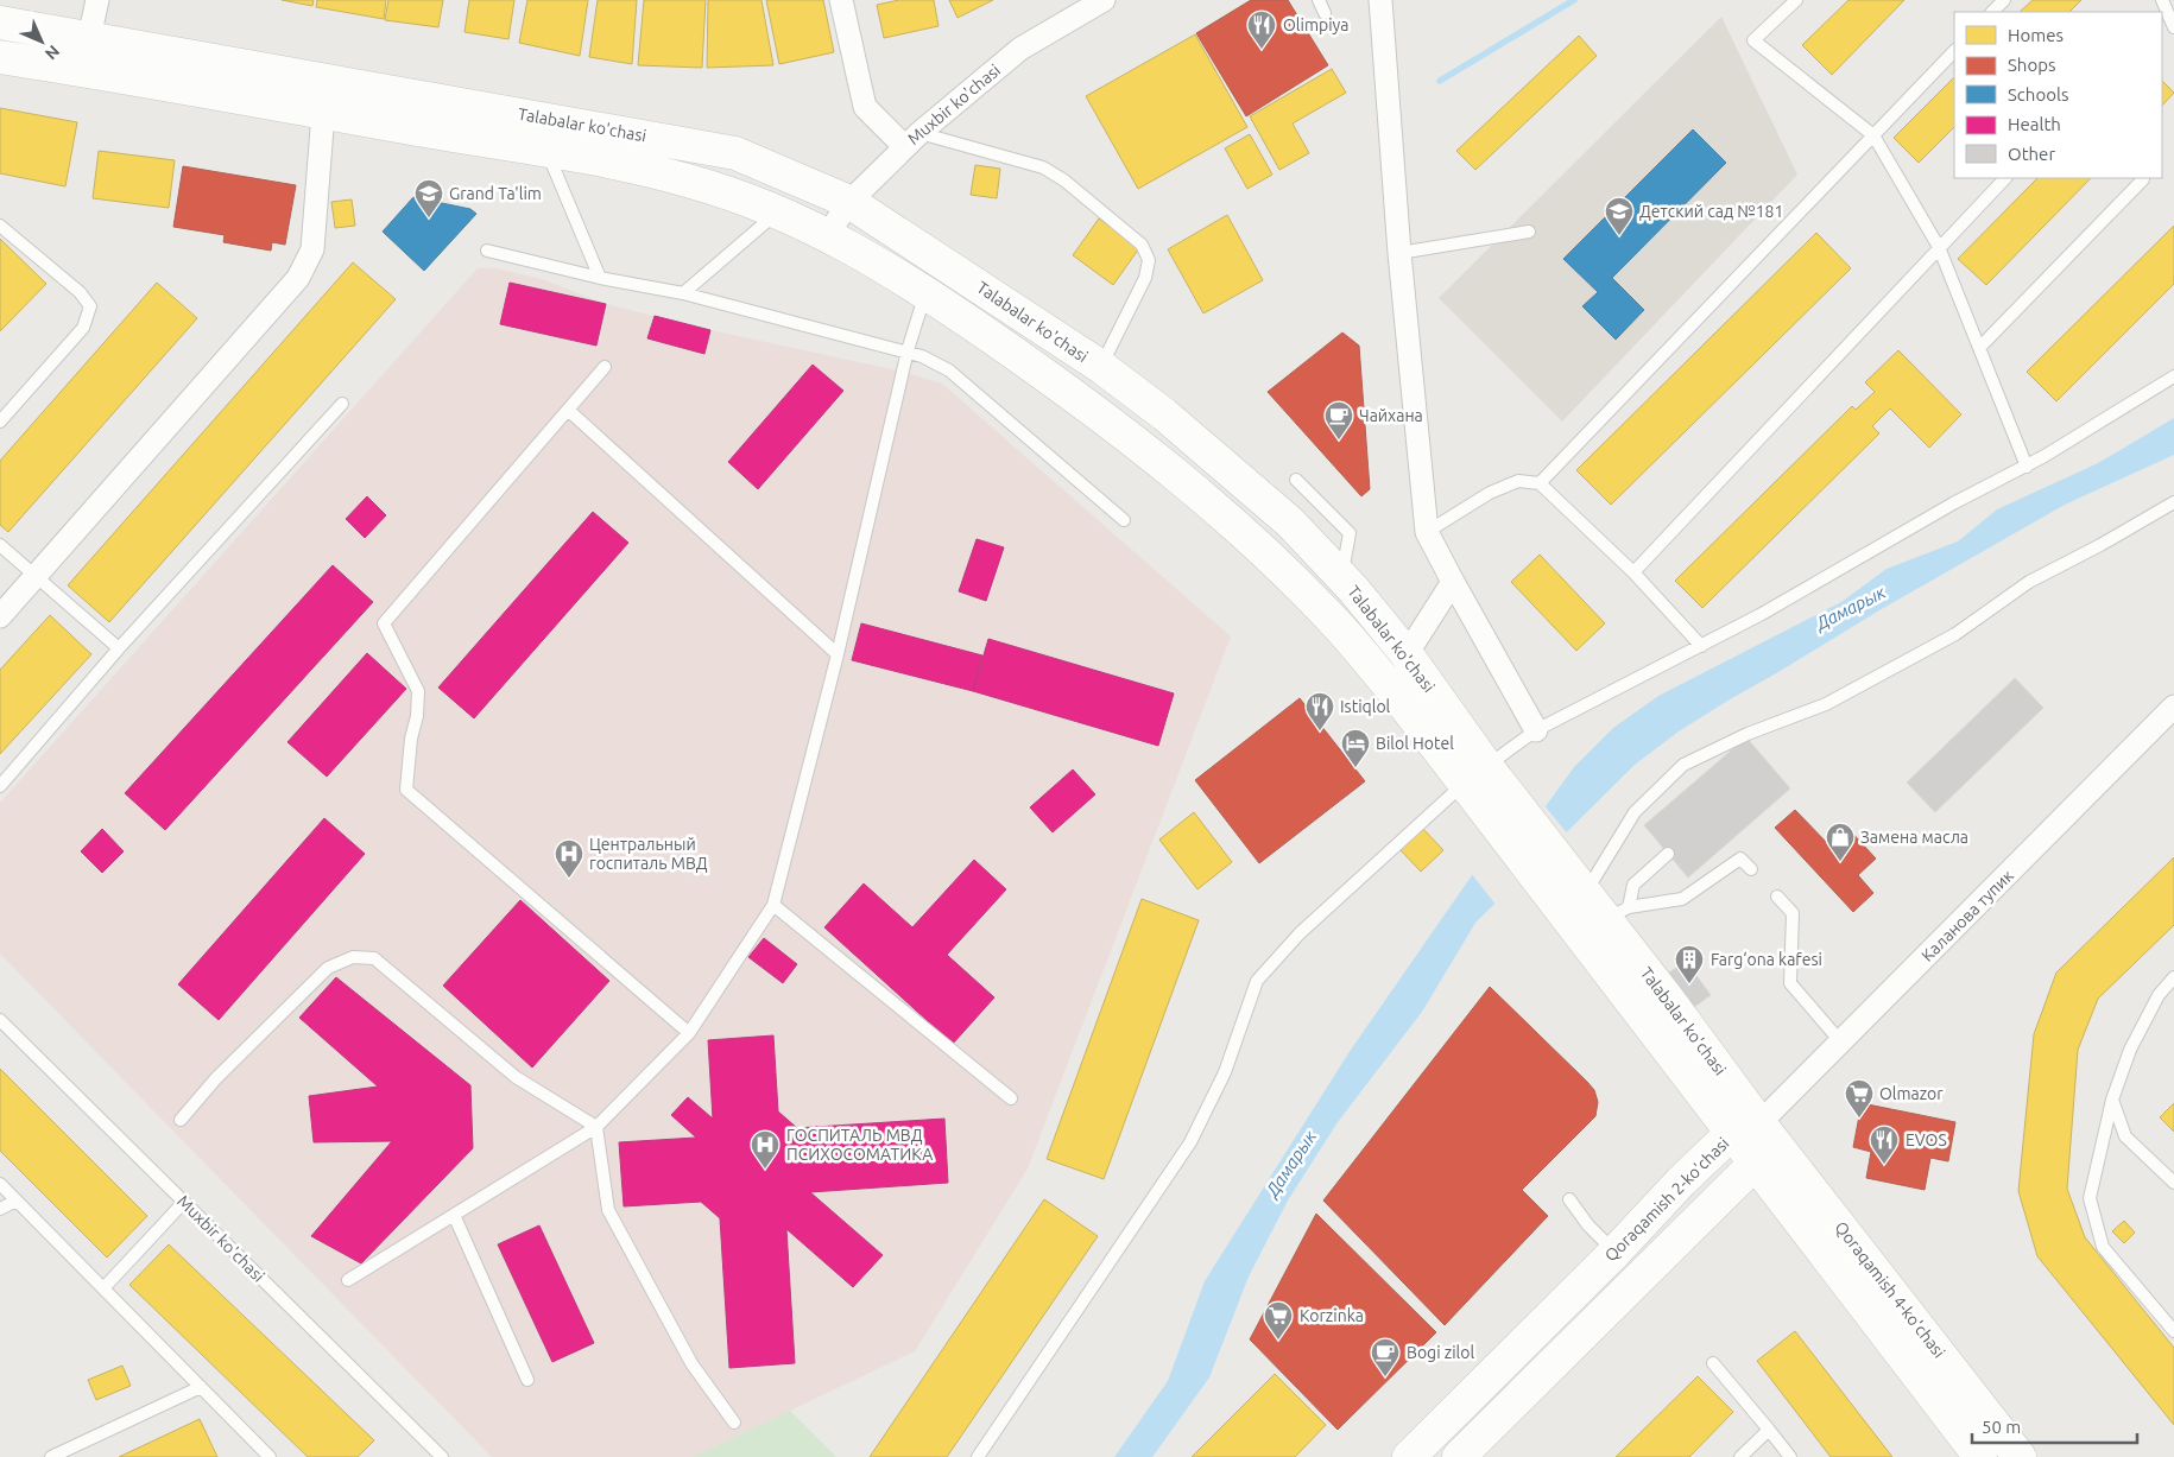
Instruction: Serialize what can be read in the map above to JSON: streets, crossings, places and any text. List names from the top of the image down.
{
  "streets": {
    "main road": ["Talabalar ko'chasi", "Qoraqamish 2-ko'chasi", "Qoraqamish 4-ko'chasi"],
    "street": ["Muxbir ko'chasi", "Каланова тупик"]
  },
  "crossings": [
    ["Muxbir ko'chasi", "Talabalar ko'chasi"],
    ["Talabalar ko'chasi", "Каланова тупик"],
    ["Talabalar ko'chasi", "Qoraqamish 2-ko'chasi"],
    ["Talabalar ko'chasi", "Qoraqamish 4-ko'chasi"],
    ["Каланова тупик", "Qoraqamish 2-ko'chasi"],
    ["Каланова тупик", "Qoraqamish 4-ko'chasi"],
    ["Qoraqamish 2-ko'chasi", "Qoraqamish 4-ko'chasi"]
  ],
  "water": ["Дамарык"],
  "places": {
    "restaurant": ["Olimpiya", "Istiqlol", "EVOS"],
    "school or university": ["Grand Ta'lim", "Детский сад №181"],
    "cafe": ["Чайхана", "Bogi zilol"],
    "hotel": ["Bilol Hotel"],
    "shop": ["Замена масла"],
    "hospital": ["Центральный госпиталь МВД", "ГОСПИТАЛЬ МВД ПСИХОСОМАТИКА"],
    "building": ["Farg‘ona kafesi"],
    "supermarket": ["Olmazor", "Korzinka"]
  },
  "legend": [
    "Homes",
    "Shops",
    "Schools",
    "Health",
    "Other"
  ],
  "scale_bar": "50 m",
  "north": "bottom right"
}
